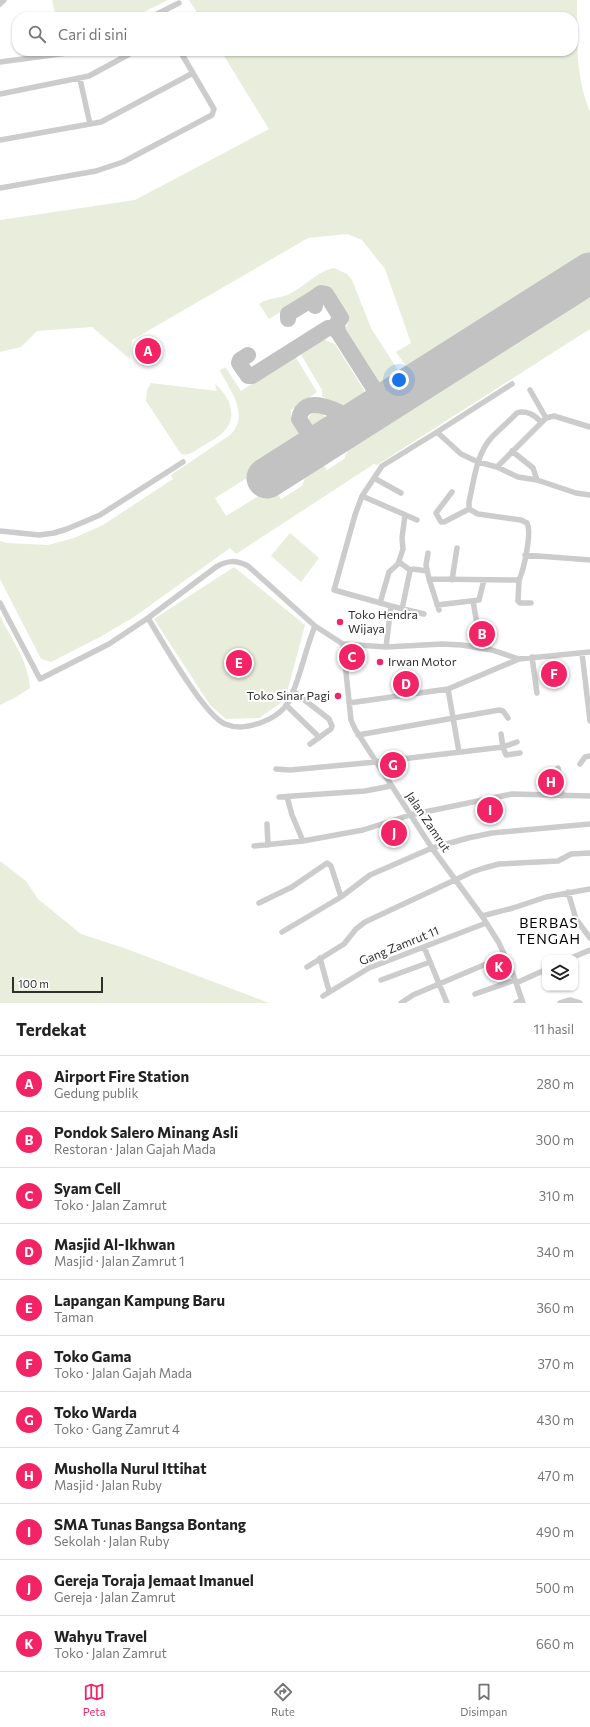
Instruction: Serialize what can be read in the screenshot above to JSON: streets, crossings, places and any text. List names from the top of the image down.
{
  "streets": {
    "street": ["Jalan Zamrut", "Gang Zamrut 11"]
  },
  "crossings": [
    ["Jalan Zamrut", "Gang Zamrut 11"]
  ],
  "districts": ["BERBAS TENGAH"],
  "places": ["Toko Hendra Wijaya", "Irwan Motor", "Toko Sinar Pagi"],
  "scale_bar": "100 m",
  "page": {
    "search": "Cari di sini",
    "pins": [
      "A",
      "B",
      "C",
      "E",
      "F",
      "D",
      "G",
      "H",
      "I",
      "J",
      "K"
    ],
    "scale": "100 m",
    "heading": ["Terdekat", "11 hasil"],
    "list": [
      {
        "mark": "A",
        "name": "Airport Fire Station",
        "note": "Gedung publik",
        "value": "280 m"
      },
      {
        "mark": "B",
        "name": "Pondok Salero Minang Asli",
        "note": "Restoran · Jalan Gajah Mada",
        "value": "300 m"
      },
      {
        "mark": "C",
        "name": "Syam Cell",
        "note": "Toko · Jalan Zamrut",
        "value": "310 m"
      },
      {
        "mark": "D",
        "name": "Masjid Al-Ikhwan",
        "note": "Masjid · Jalan Zamrut 1",
        "value": "340 m"
      },
      {
        "mark": "E",
        "name": "Lapangan Kampung Baru",
        "note": "Taman",
        "value": "360 m"
      },
      {
        "mark": "F",
        "name": "Toko Gama",
        "note": "Toko · Jalan Gajah Mada",
        "value": "370 m"
      },
      {
        "mark": "G",
        "name": "Toko Warda",
        "note": "Toko · Gang Zamrut 4",
        "value": "430 m"
      },
      {
        "mark": "H",
        "name": "Musholla Nurul Ittihat",
        "note": "Masjid · Jalan Ruby",
        "value": "470 m"
      },
      {
        "mark": "I",
        "name": "SMA Tunas Bangsa Bontang",
        "note": "Sekolah · Jalan Ruby",
        "value": "490 m"
      },
      {
        "mark": "J",
        "name": "Gereja Toraja Jemaat Imanuel",
        "note": "Gereja · Jalan Zamrut",
        "value": "500 m"
      },
      {
        "mark": "K",
        "name": "Wahyu Travel",
        "note": "Toko · Jalan Zamrut",
        "value": "660 m"
      }
    ],
    "nav": ["Peta", "Rute", "Disimpan"]
  }
}
